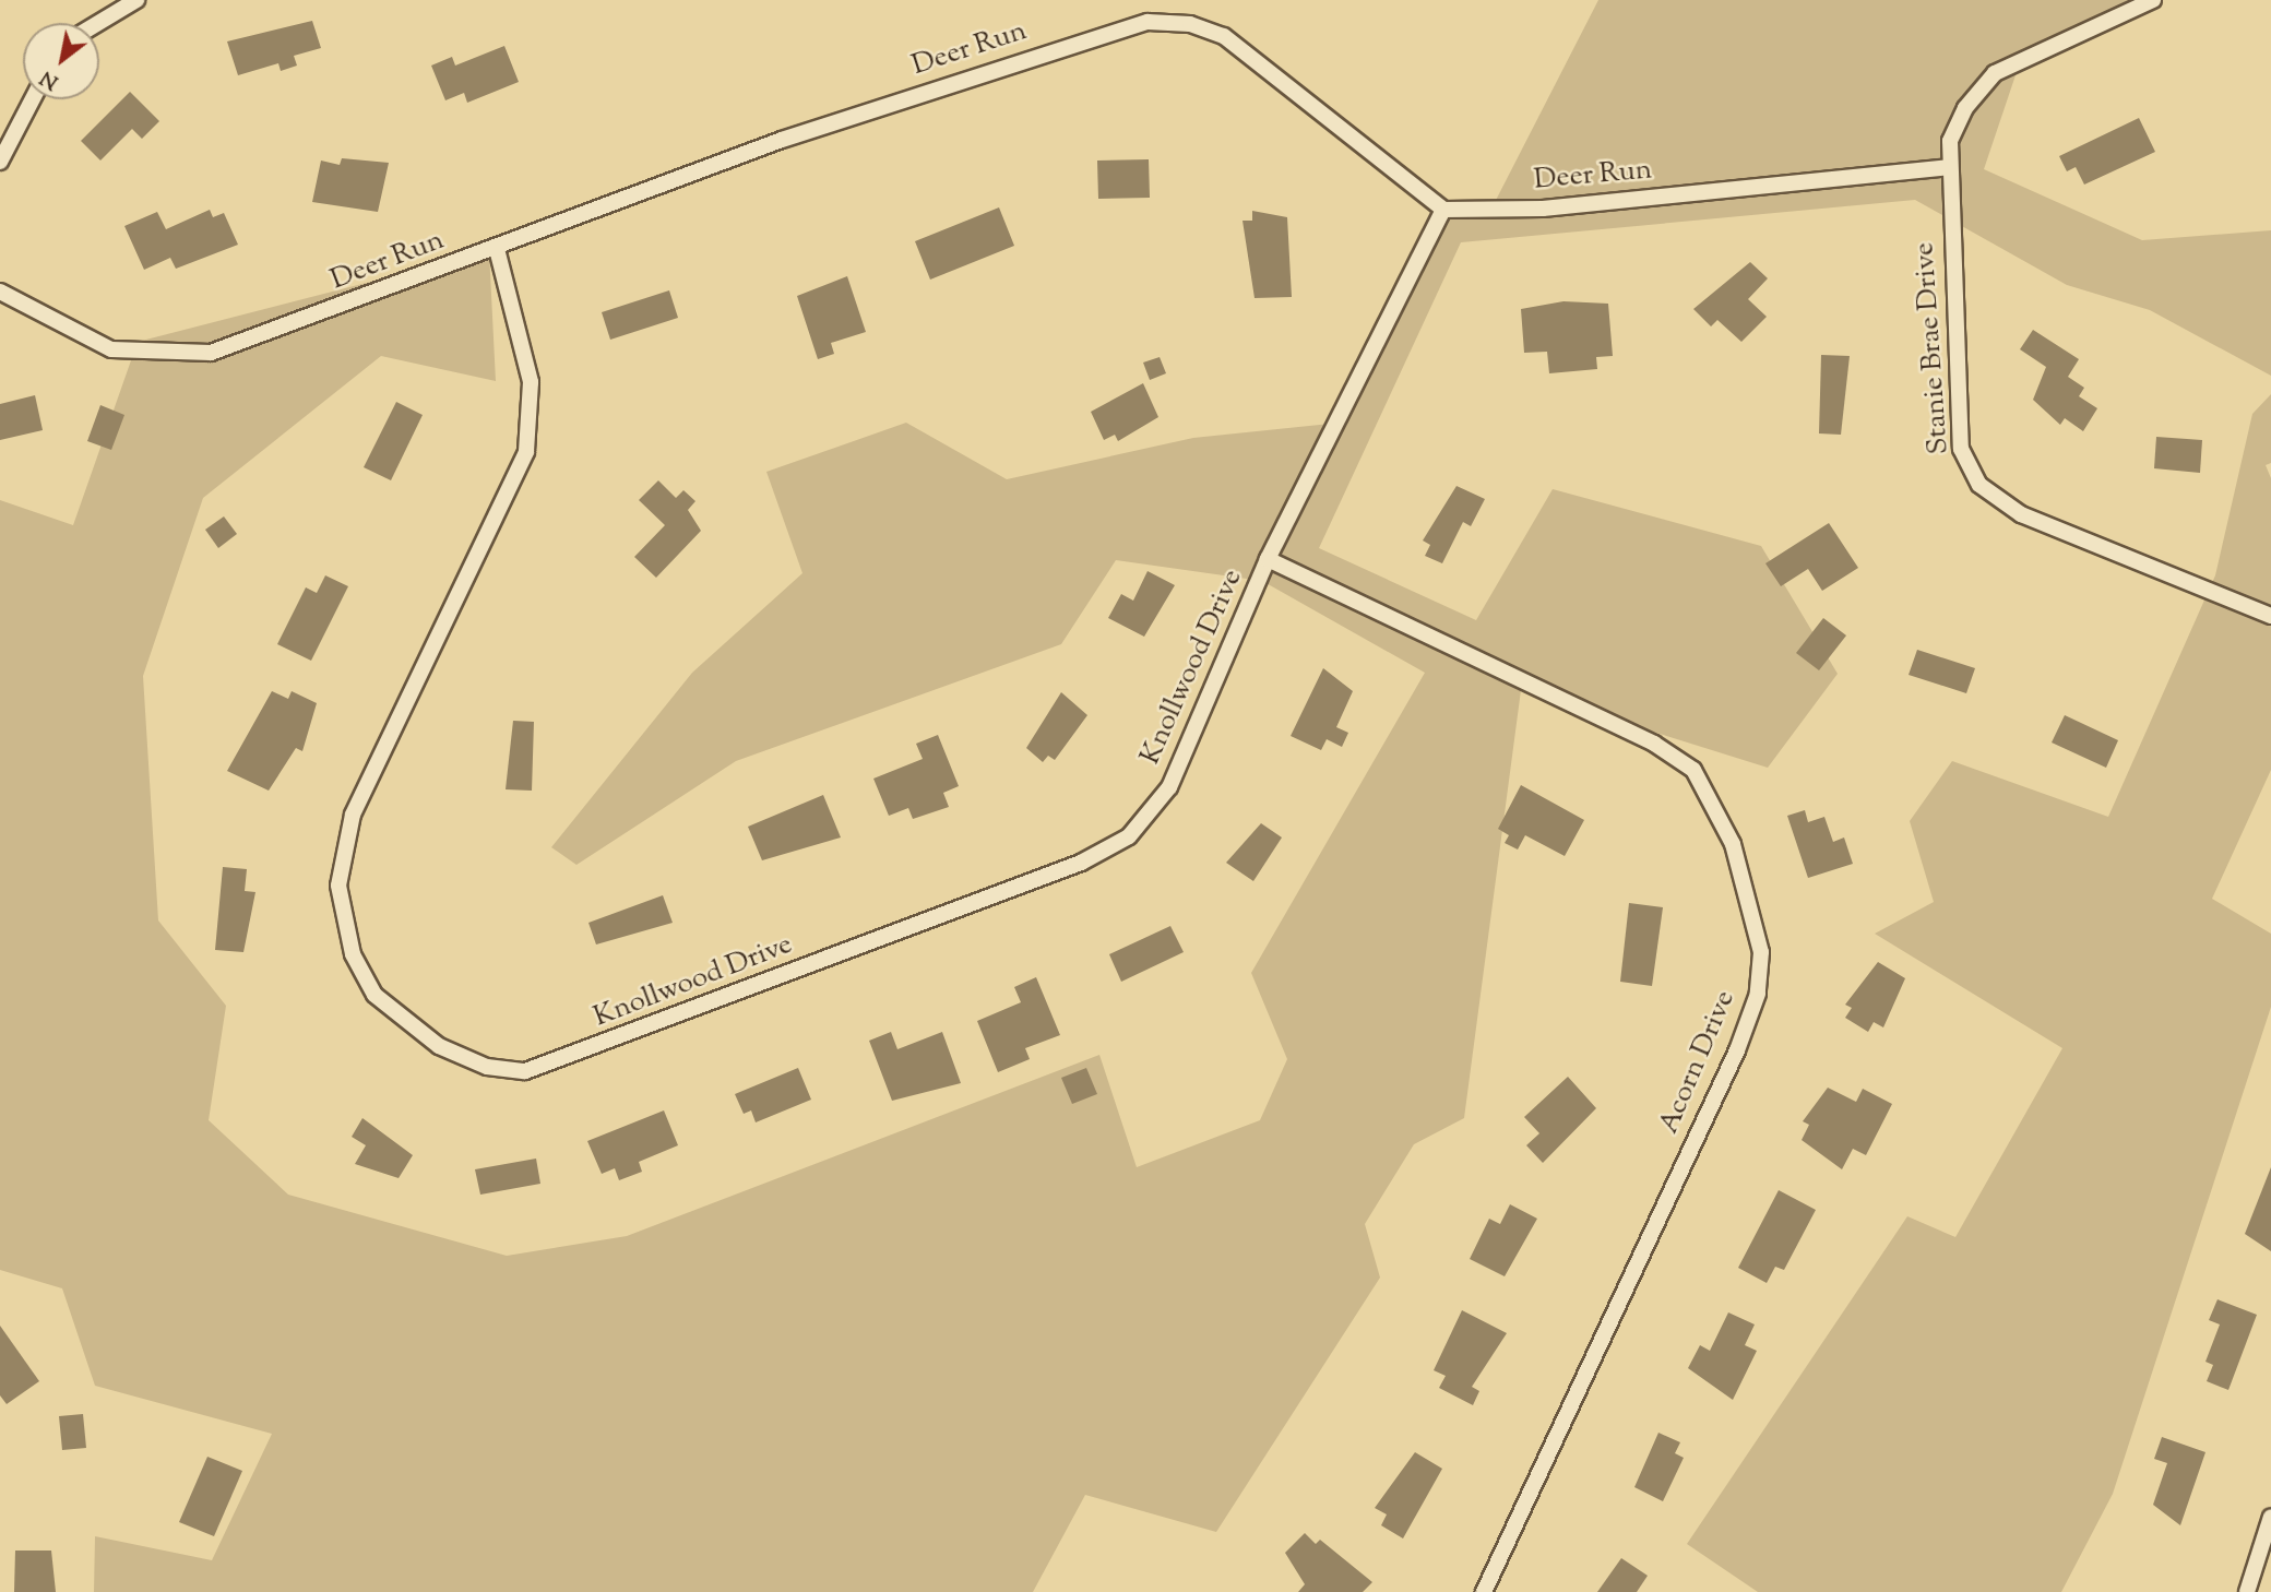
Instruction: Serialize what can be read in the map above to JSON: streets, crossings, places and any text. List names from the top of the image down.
{
  "streets": {
    "street": [
      "Deer Run",
      "Stanie Brae Drive",
      "Knollwood Drive",
      "Acorn Drive"
    ]
  },
  "crossings": [
    ["Deer Run", "Stanie Brae Drive"],
    ["Deer Run", "Knollwood Drive"],
    ["Knollwood Drive", "Acorn Drive"]
  ],
  "north": "bottom left"
}
